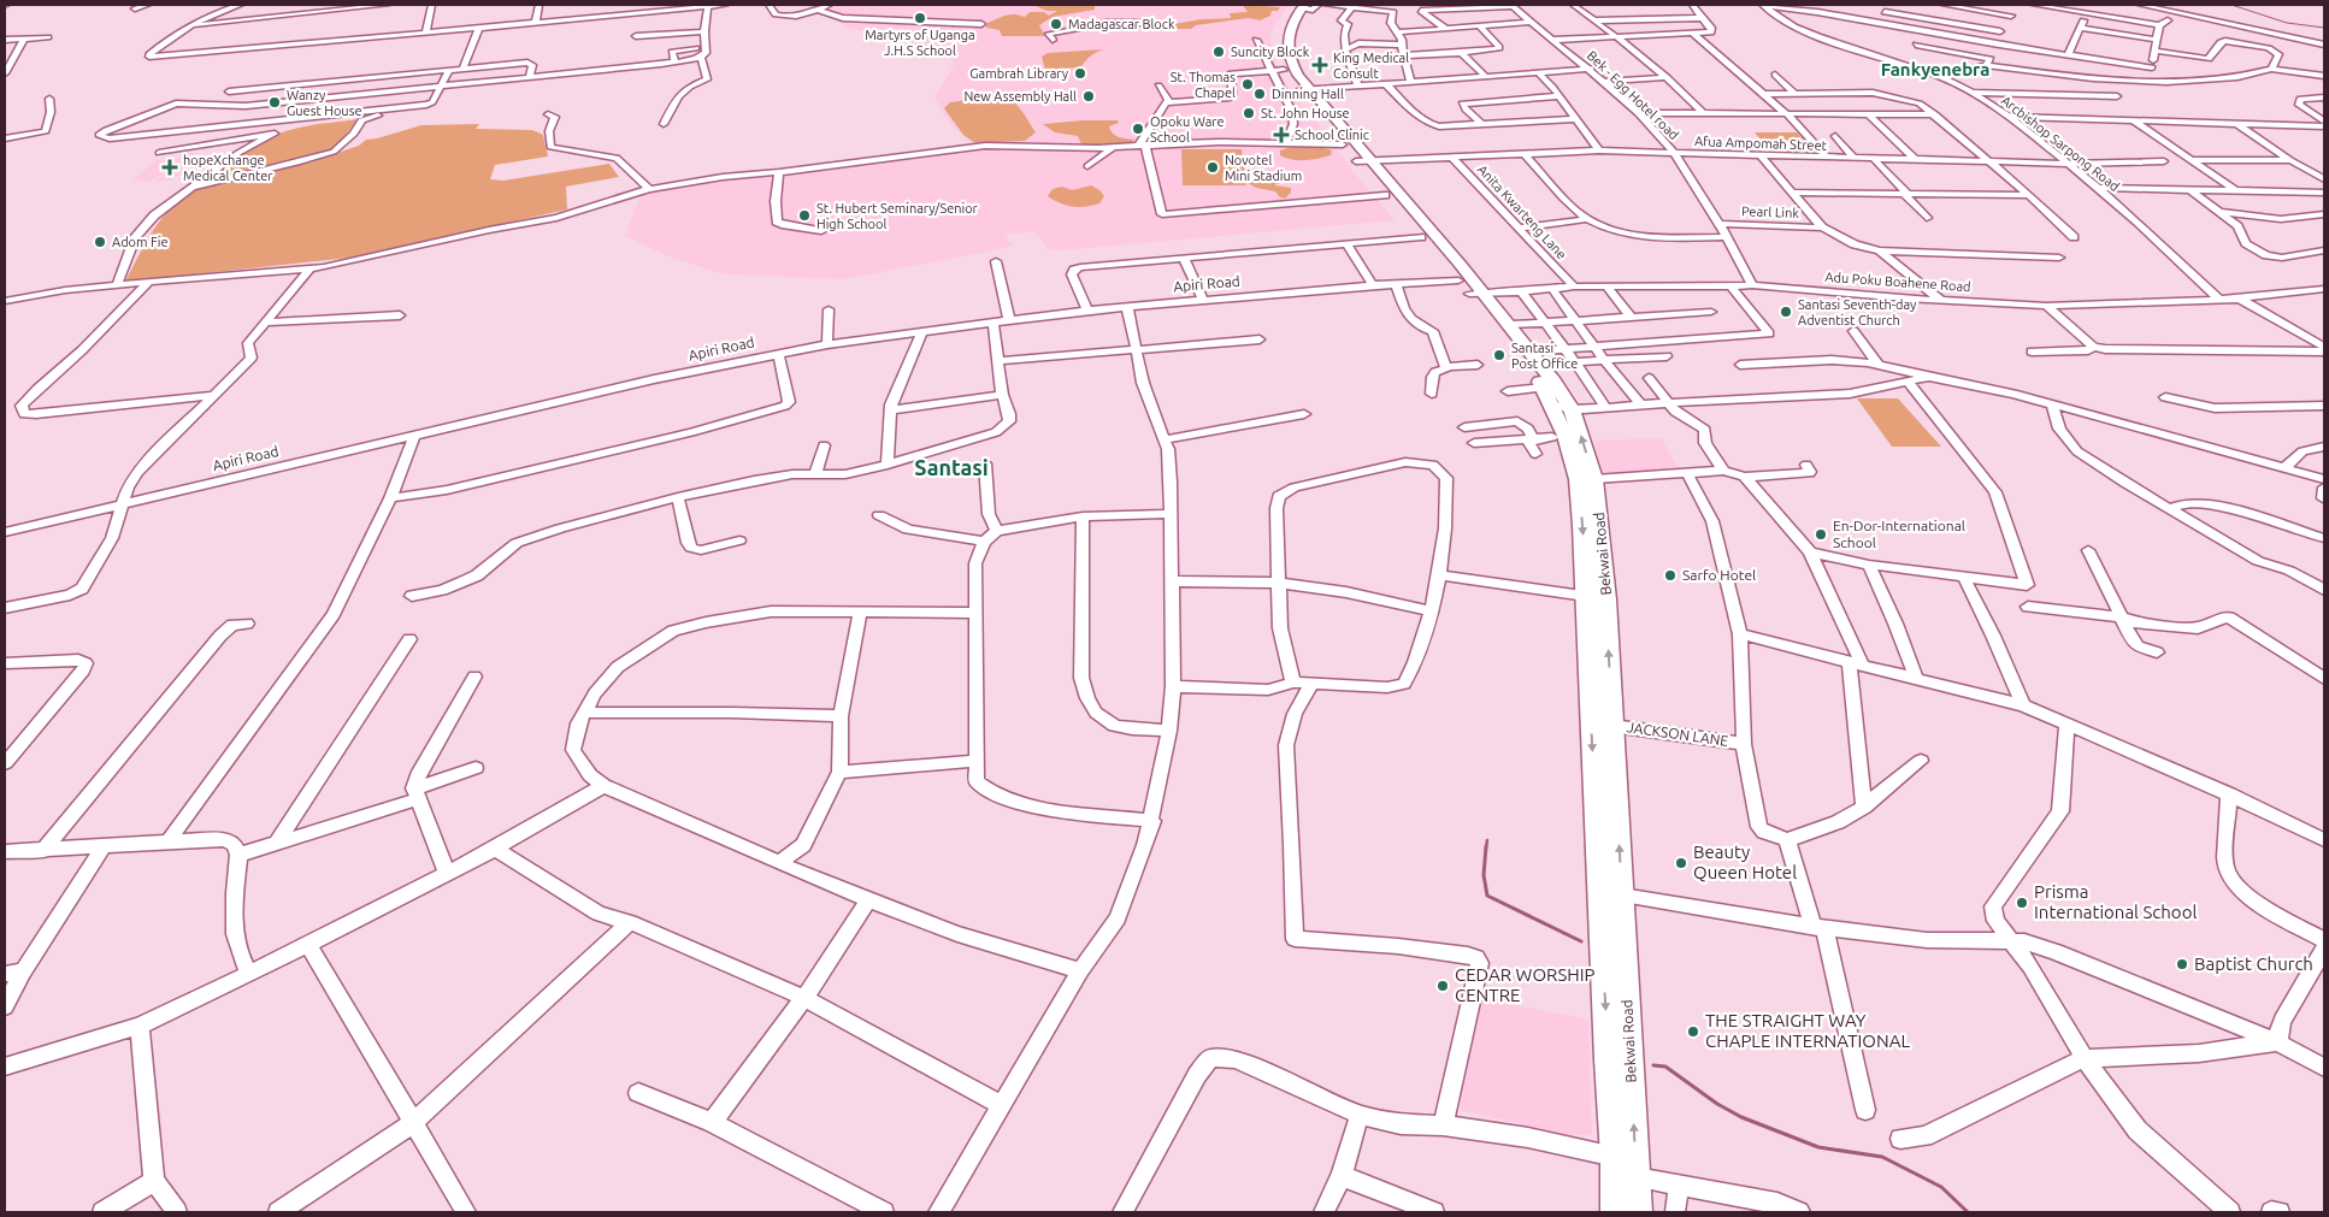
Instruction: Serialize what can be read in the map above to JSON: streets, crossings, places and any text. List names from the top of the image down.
{
  "streets": {
    "highway": ["Bekwai Road"],
    "street": [
      "Bek - Egg Hotel road",
      "Afua Ampomah Street",
      "Arcbishop Sarpong Road",
      "Anita Kwarteng Lane",
      "Pearl Link",
      "Adu Poku Boahene Road",
      "Apiri Road",
      "JACKSON LANE"
    ]
  },
  "crossings": [
    ["Bek - Egg Hotel road", "Afua Ampomah Street"],
    ["Bek - Egg Hotel road", "Pearl Link"],
    ["Bek - Egg Hotel road", "Adu Poku Boahene Road"],
    ["Afua Ampomah Street", "Arcbishop Sarpong Road"],
    ["Afua Ampomah Street", "Anita Kwarteng Lane"],
    ["Afua Ampomah Street", "Bekwai Road"],
    ["Arcbishop Sarpong Road", "Adu Poku Boahene Road"],
    ["Anita Kwarteng Lane", "Adu Poku Boahene Road"],
    ["Adu Poku Boahene Road", "Apiri Road"],
    ["Adu Poku Boahene Road", "Bekwai Road"],
    ["Apiri Road", "Bekwai Road"],
    ["Bekwai Road", "JACKSON LANE"]
  ],
  "districts": ["Fankyenebra", "Santasi"],
  "places": {
    "other": [
      "Martyrs of Uganga J.H.S School",
      "Madagascar Block",
      "Suncity Block",
      "Gambrah Library",
      "St. Thomas Chapel",
      "Dinning Hall",
      "New Assembly Hall",
      "Wanzy Guest House",
      "St. John House",
      "Opoku Ware School",
      "Novotel Mini Stadium",
      "St. Hubert Seminary/Senior High School",
      "Adom Fie",
      "Santasi Seventh-day Adventist Church",
      "Santasi Post Office",
      "En-Dor-International School",
      "Sarfo Hotel",
      "Beauty Queen Hotel",
      "Prisma International School",
      "Baptist Church",
      "CEDAR WORSHIP CENTRE",
      "THE STRAIGHT WAY CHAPLE INTERNATIONAL"
    ],
    "health": ["King Medical Consult", "School Clinic", "hopeXchange Medical Center"]
  }
}
